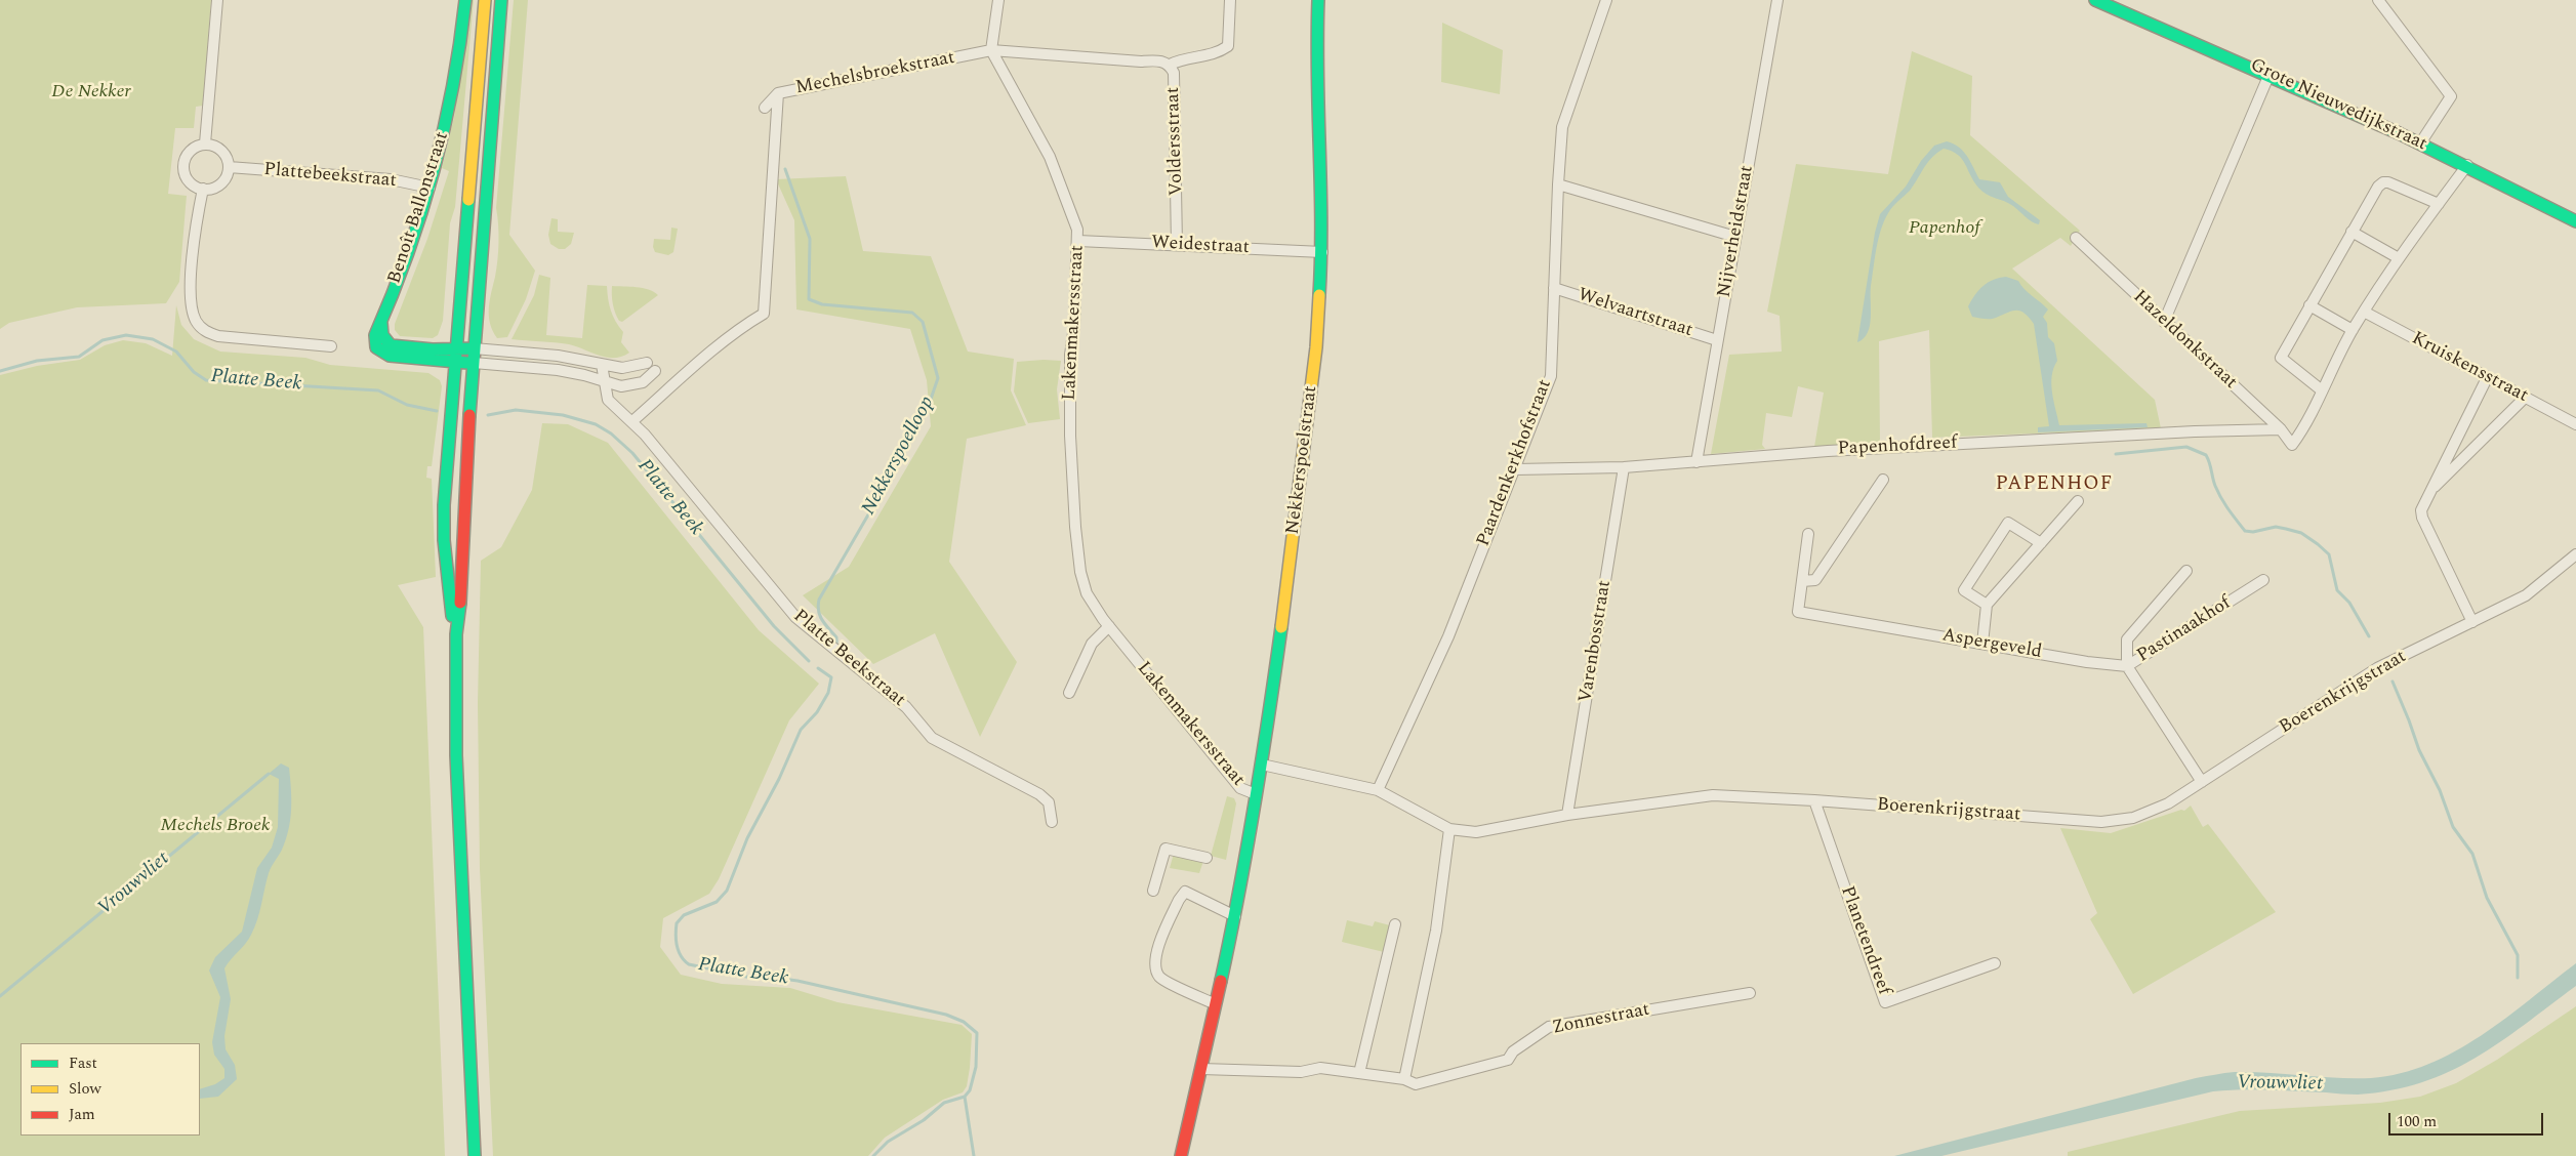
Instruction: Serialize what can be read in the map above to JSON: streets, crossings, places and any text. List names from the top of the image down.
{
  "streets": {
    "main road": ["Grote Nieuwedijkstraat", "Benoît Ballonstraat", "Nekkerspoelstraat"],
    "street": [
      "Mechelsbroekstraat",
      "Voldersstraat",
      "Plattebeekstraat",
      "Nijverheidstraat",
      "Weidestraat",
      "Welvaartstraat",
      "Lakenmakersstraat",
      "Hazeldonkstraat",
      "Kruiskensstraat",
      "Papenhofdreef",
      "Paardenkerkhofstraat",
      "Pastinaakhof",
      "Varenbosstraat",
      "Aspergeveld",
      "Platte Beekstraat",
      "Boerenkrijgstraat",
      "Planetendreef",
      "Zonnestraat"
    ]
  },
  "crossings": [
    ["Mechelsbroekstraat", "Voldersstraat"],
    ["Mechelsbroekstraat", "Lakenmakersstraat"],
    ["Voldersstraat", "Weidestraat"],
    ["Voldersstraat", "Lakenmakersstraat"],
    ["Plattebeekstraat", "Benoît Ballonstraat"],
    ["Nijverheidstraat", "Welvaartstraat"],
    ["Nijverheidstraat", "Papenhofdreef"],
    ["Weidestraat", "Lakenmakersstraat"],
    ["Weidestraat", "Nekkerspoelstraat"],
    ["Welvaartstraat", "Paardenkerkhofstraat"],
    ["Lakenmakersstraat", "Nekkerspoelstraat"],
    ["Hazeldonkstraat", "Papenhofdreef"],
    ["Papenhofdreef", "Paardenkerkhofstraat"],
    ["Papenhofdreef", "Varenbosstraat"],
    ["Nekkerspoelstraat", "Boerenkrijgstraat"],
    ["Nekkerspoelstraat", "Zonnestraat"],
    ["Paardenkerkhofstraat", "Boerenkrijgstraat"],
    ["Pastinaakhof", "Aspergeveld"],
    ["Varenbosstraat", "Boerenkrijgstraat"],
    ["Boerenkrijgstraat", "Planetendreef"]
  ],
  "districts": ["PAPENHOF"],
  "water": ["Platte Beek", "Nekkerspoelloop", "Vrouwvliet"],
  "parks": ["De Nekker", "Papenhof", "Mechels Broek"],
  "legend": ["Fast", "Slow", "Jam"],
  "scale_bar": "100 m"
}
